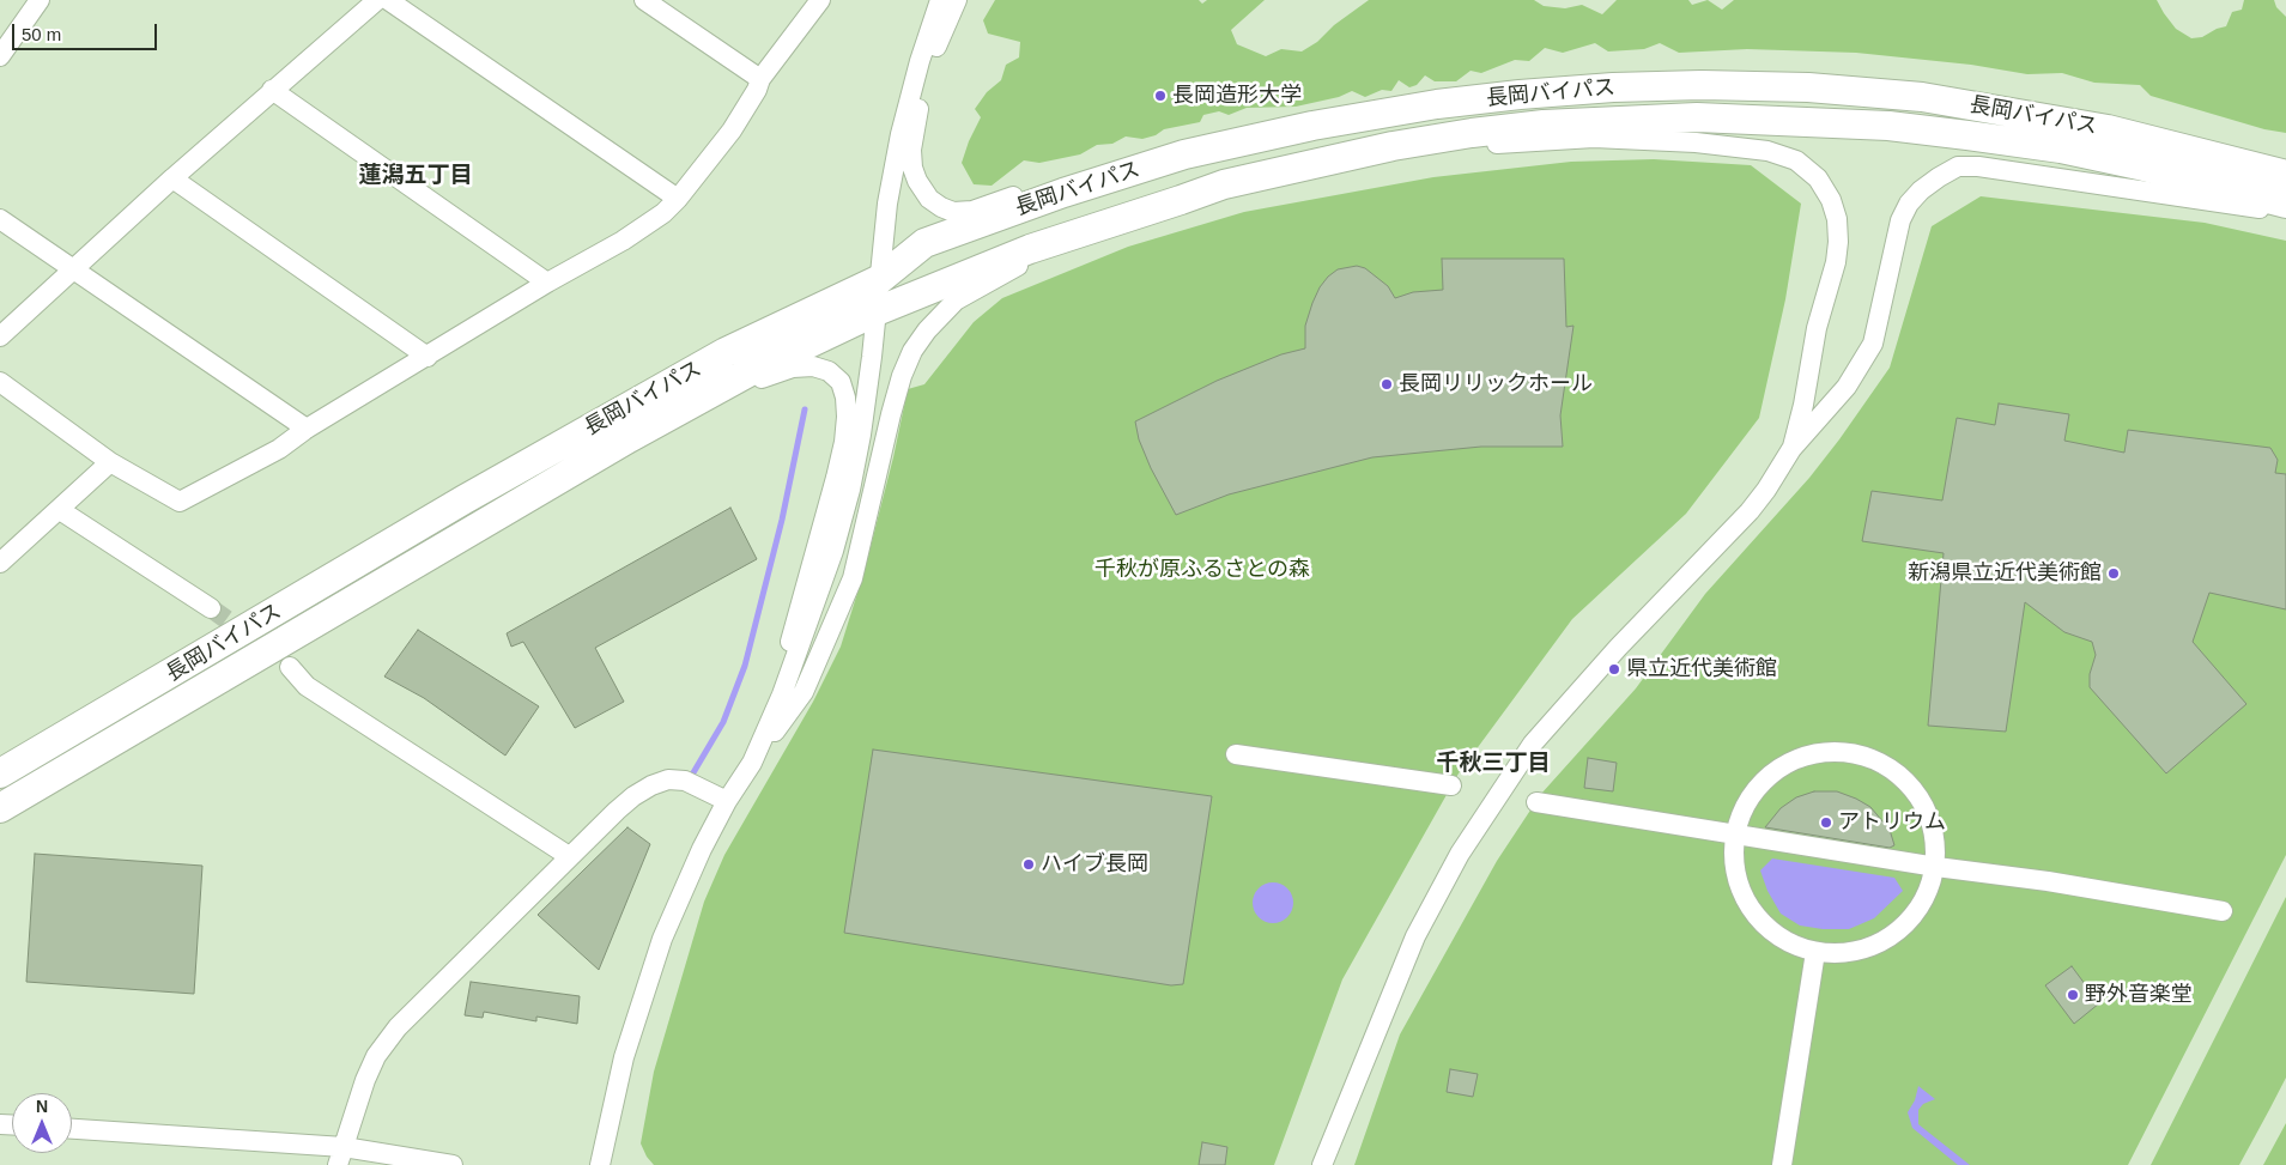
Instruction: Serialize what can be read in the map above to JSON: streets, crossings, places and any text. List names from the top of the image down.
{
  "streets": {
    "highway": ["長岡バイパス"]
  },
  "districts": ["蓮潟五丁目", "千秋三丁目"],
  "parks": ["千秋が原ふるさとの森"],
  "places": [
    "長岡造形大学",
    "長岡リリックホール",
    "新潟県立近代美術館",
    "県立近代美術館",
    "アトリウム",
    "ハイブ長岡",
    "野外音楽堂"
  ],
  "scale_bar": "50 m",
  "north": "top"
}
